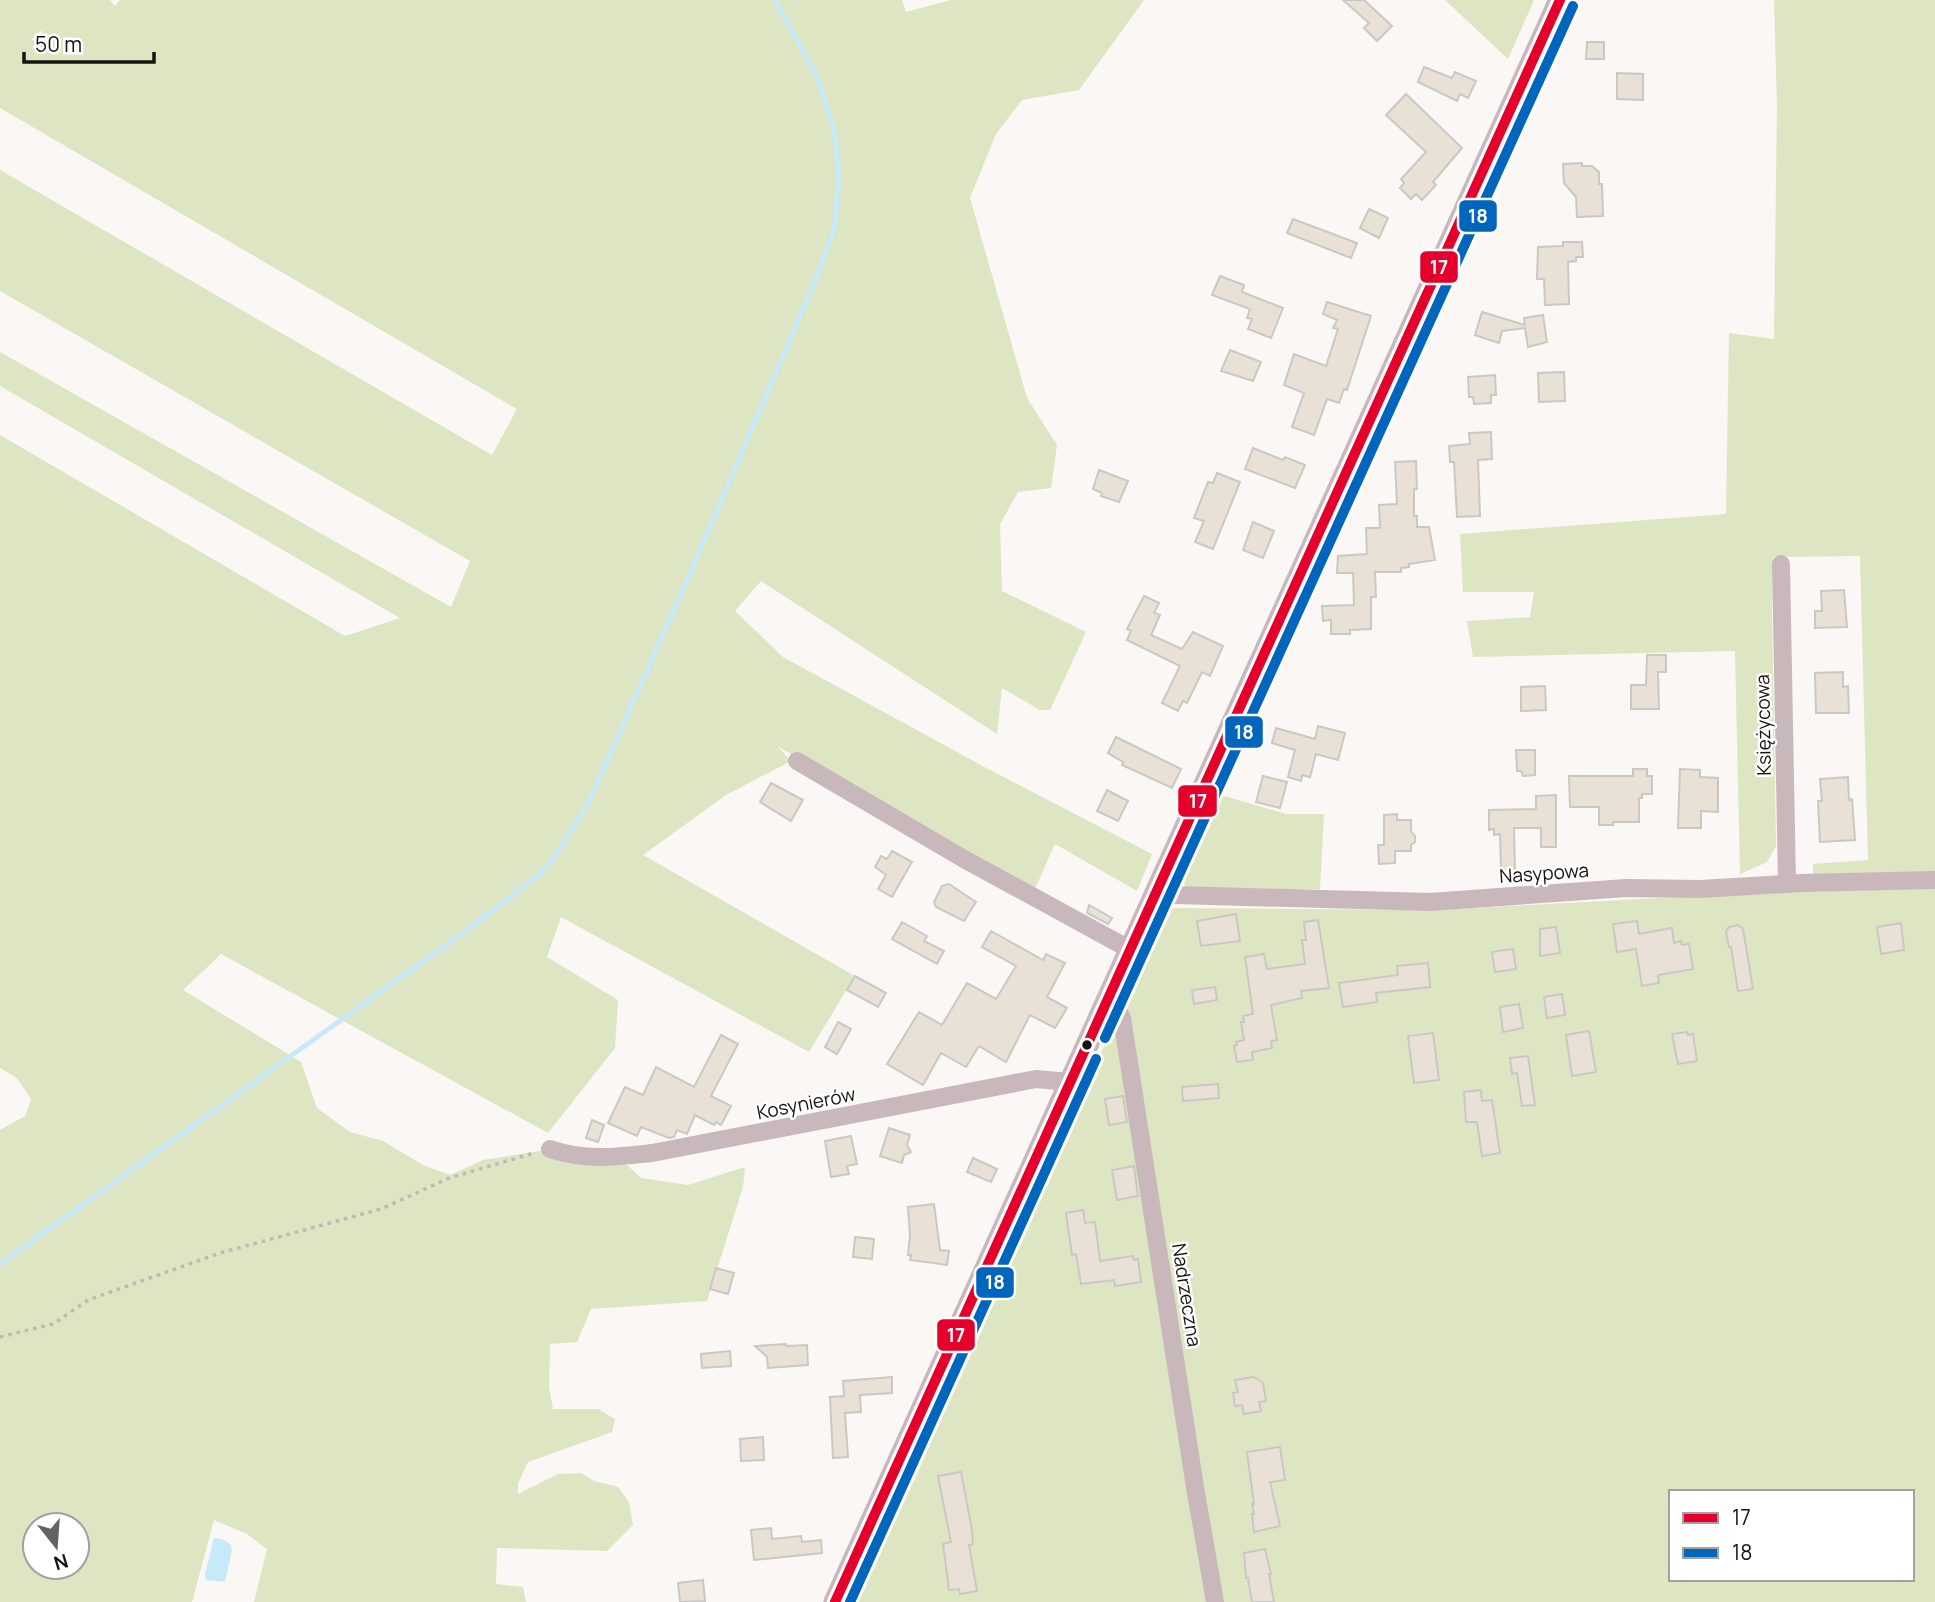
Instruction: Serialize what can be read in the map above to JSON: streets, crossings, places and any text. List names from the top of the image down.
{
  "streets": {
    "street": [
      "Księżycowa",
      "Nasypowa",
      "Kosynierów",
      "Nadrzeczna"
    ]
  },
  "crossings": [
    ["Księżycowa", "Nasypowa"]
  ],
  "lines": ["transit line 17", "transit line 18"],
  "legend": ["17", "18"],
  "scale_bar": "50 m",
  "north": "bottom"
}
